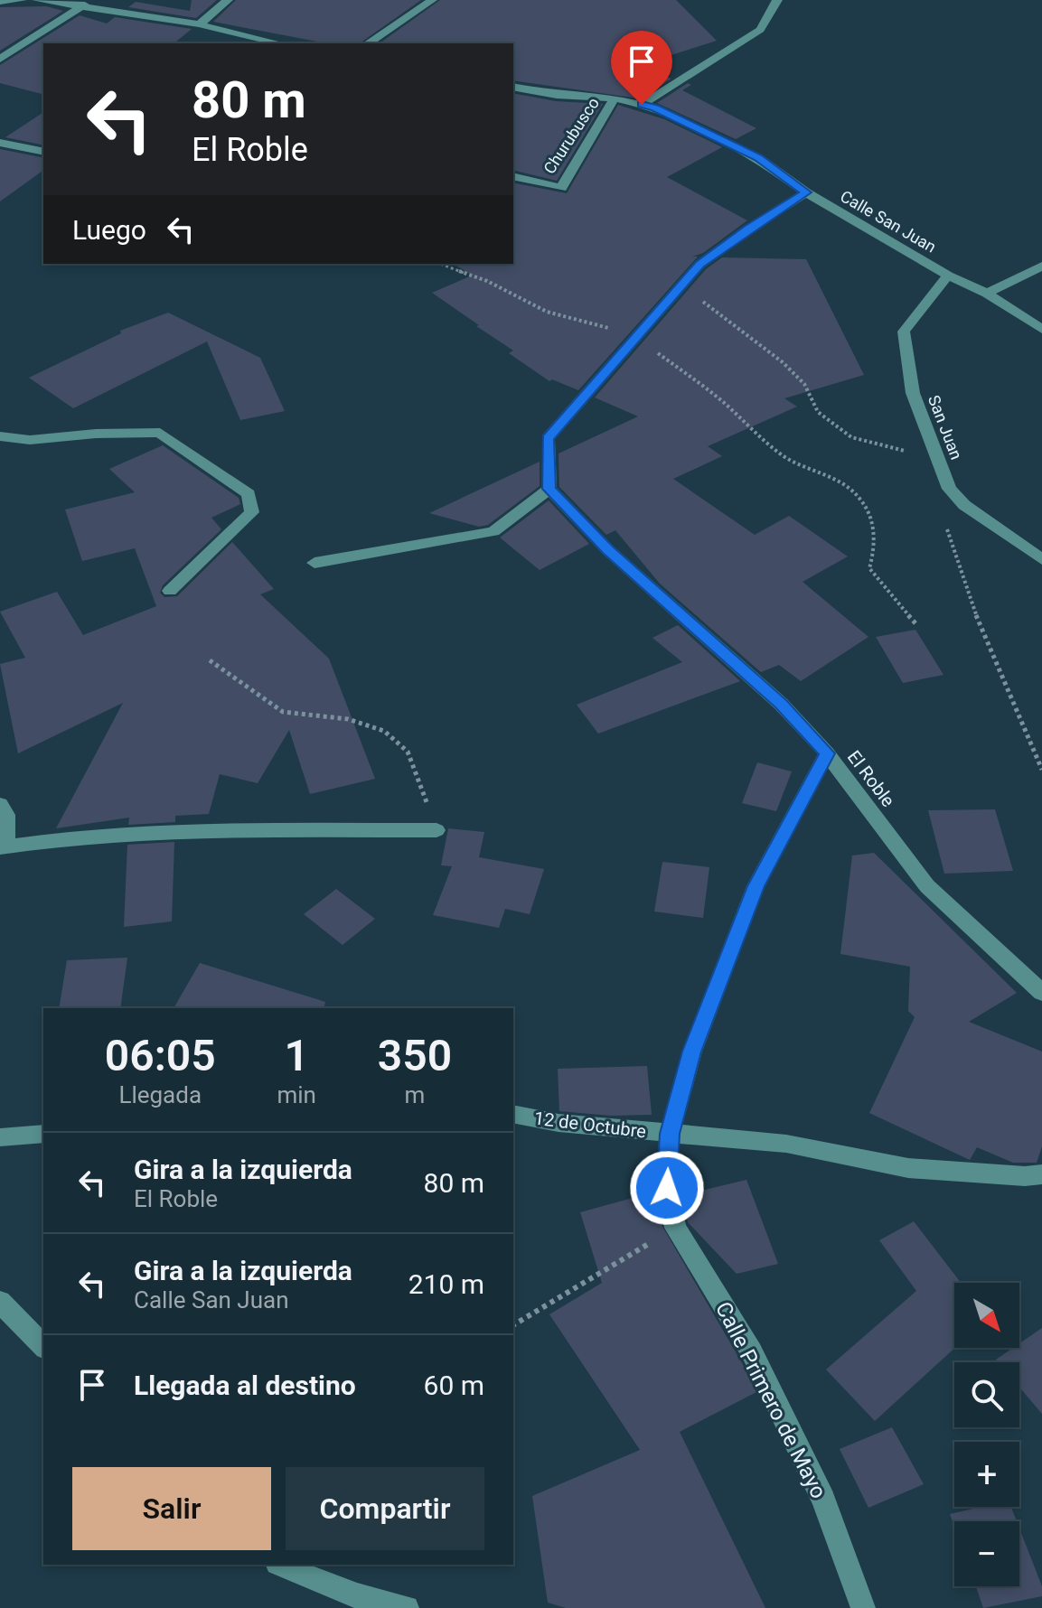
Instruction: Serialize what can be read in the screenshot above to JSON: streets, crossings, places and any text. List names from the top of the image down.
{
  "streets": {
    "street": [
      "Churubusco",
      "Calle San Juan",
      "San Juan",
      "El Roble",
      "12 de Octubre",
      "Calle Primero de Mayo"
    ]
  },
  "crossings": [
    ["Churubusco", "Calle San Juan"],
    ["Calle San Juan", "San Juan"],
    ["El Roble", "Calle Primero de Mayo"],
    ["12 de Octubre", "Calle Primero de Mayo"]
  ],
  "north": "bottom right",
  "page": {
    "turn": ["80 m", "El Roble"],
    "then": "Luego",
    "eta": [
      "06:05",
      "Llegada",
      "1",
      "min",
      "350",
      "m"
    ],
    "list": [
      {
        "name": "Gira a la izquierda",
        "note": "El Roble",
        "value": "80 m"
      },
      {
        "name": "Gira a la izquierda",
        "note": "Calle San Juan",
        "value": "210 m"
      },
      {
        "name": "Llegada al destino",
        "value": "60 m"
      }
    ],
    "map_buttons": ["+", "−"],
    "buttons": ["Salir", "Compartir"]
  }
}
